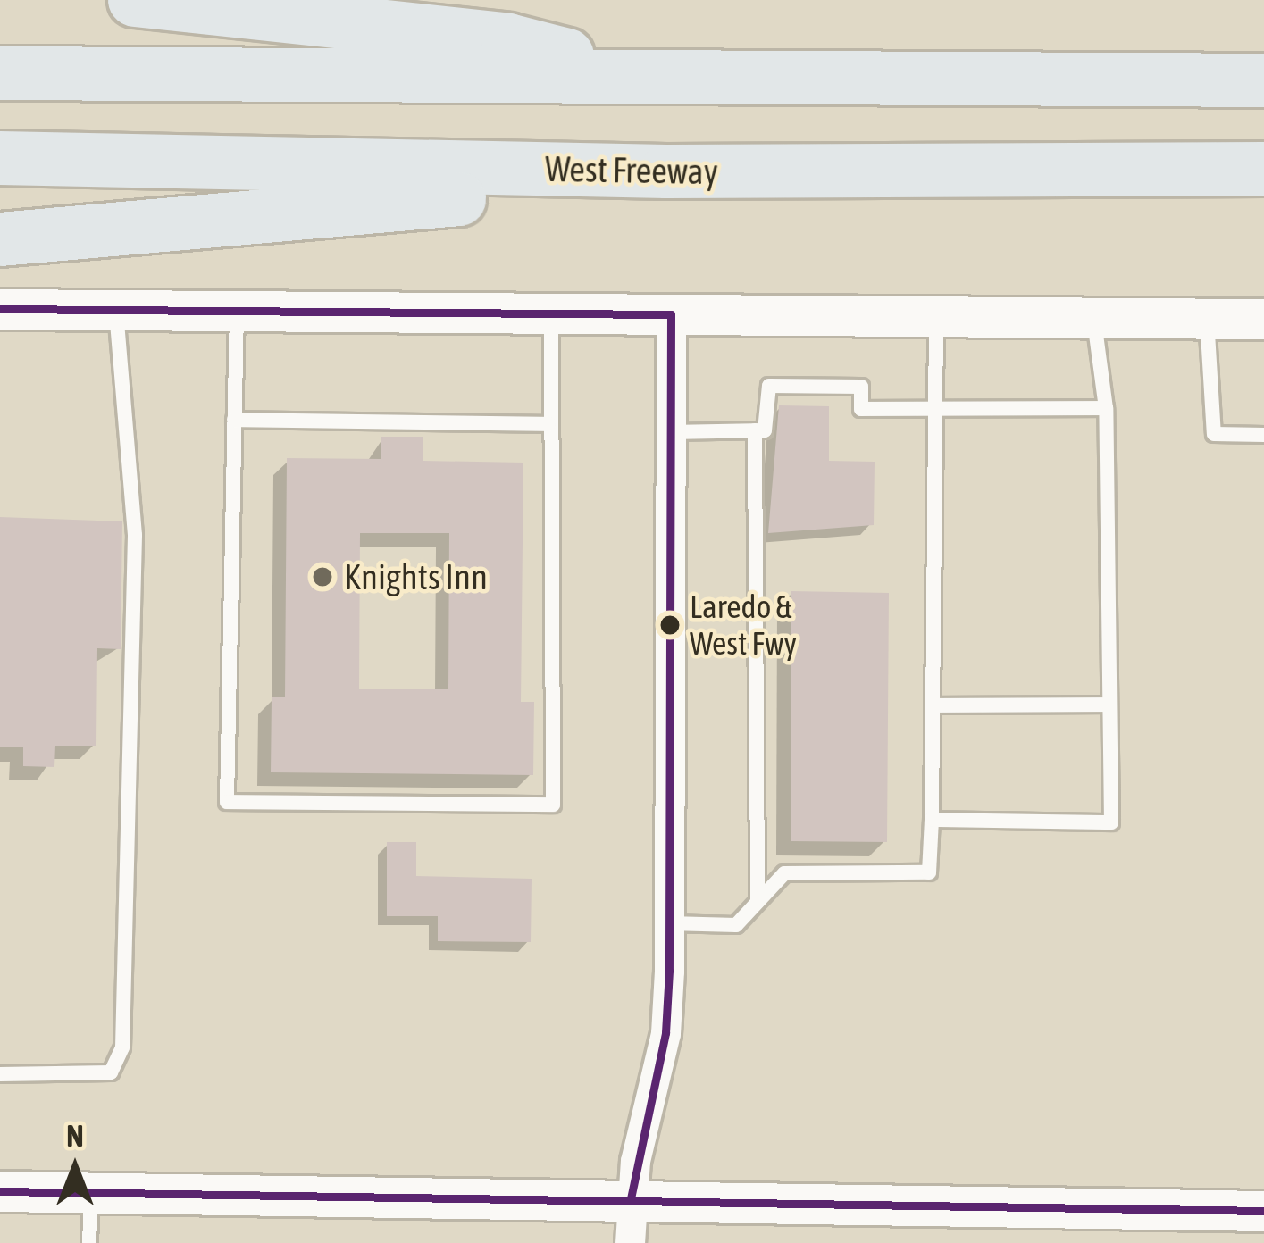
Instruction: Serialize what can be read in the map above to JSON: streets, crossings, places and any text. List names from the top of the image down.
{
  "streets": {
    "highway": ["West Freeway"]
  },
  "places": ["Knights Inn", "Laredo & West Fwy"],
  "north": "top"
}
